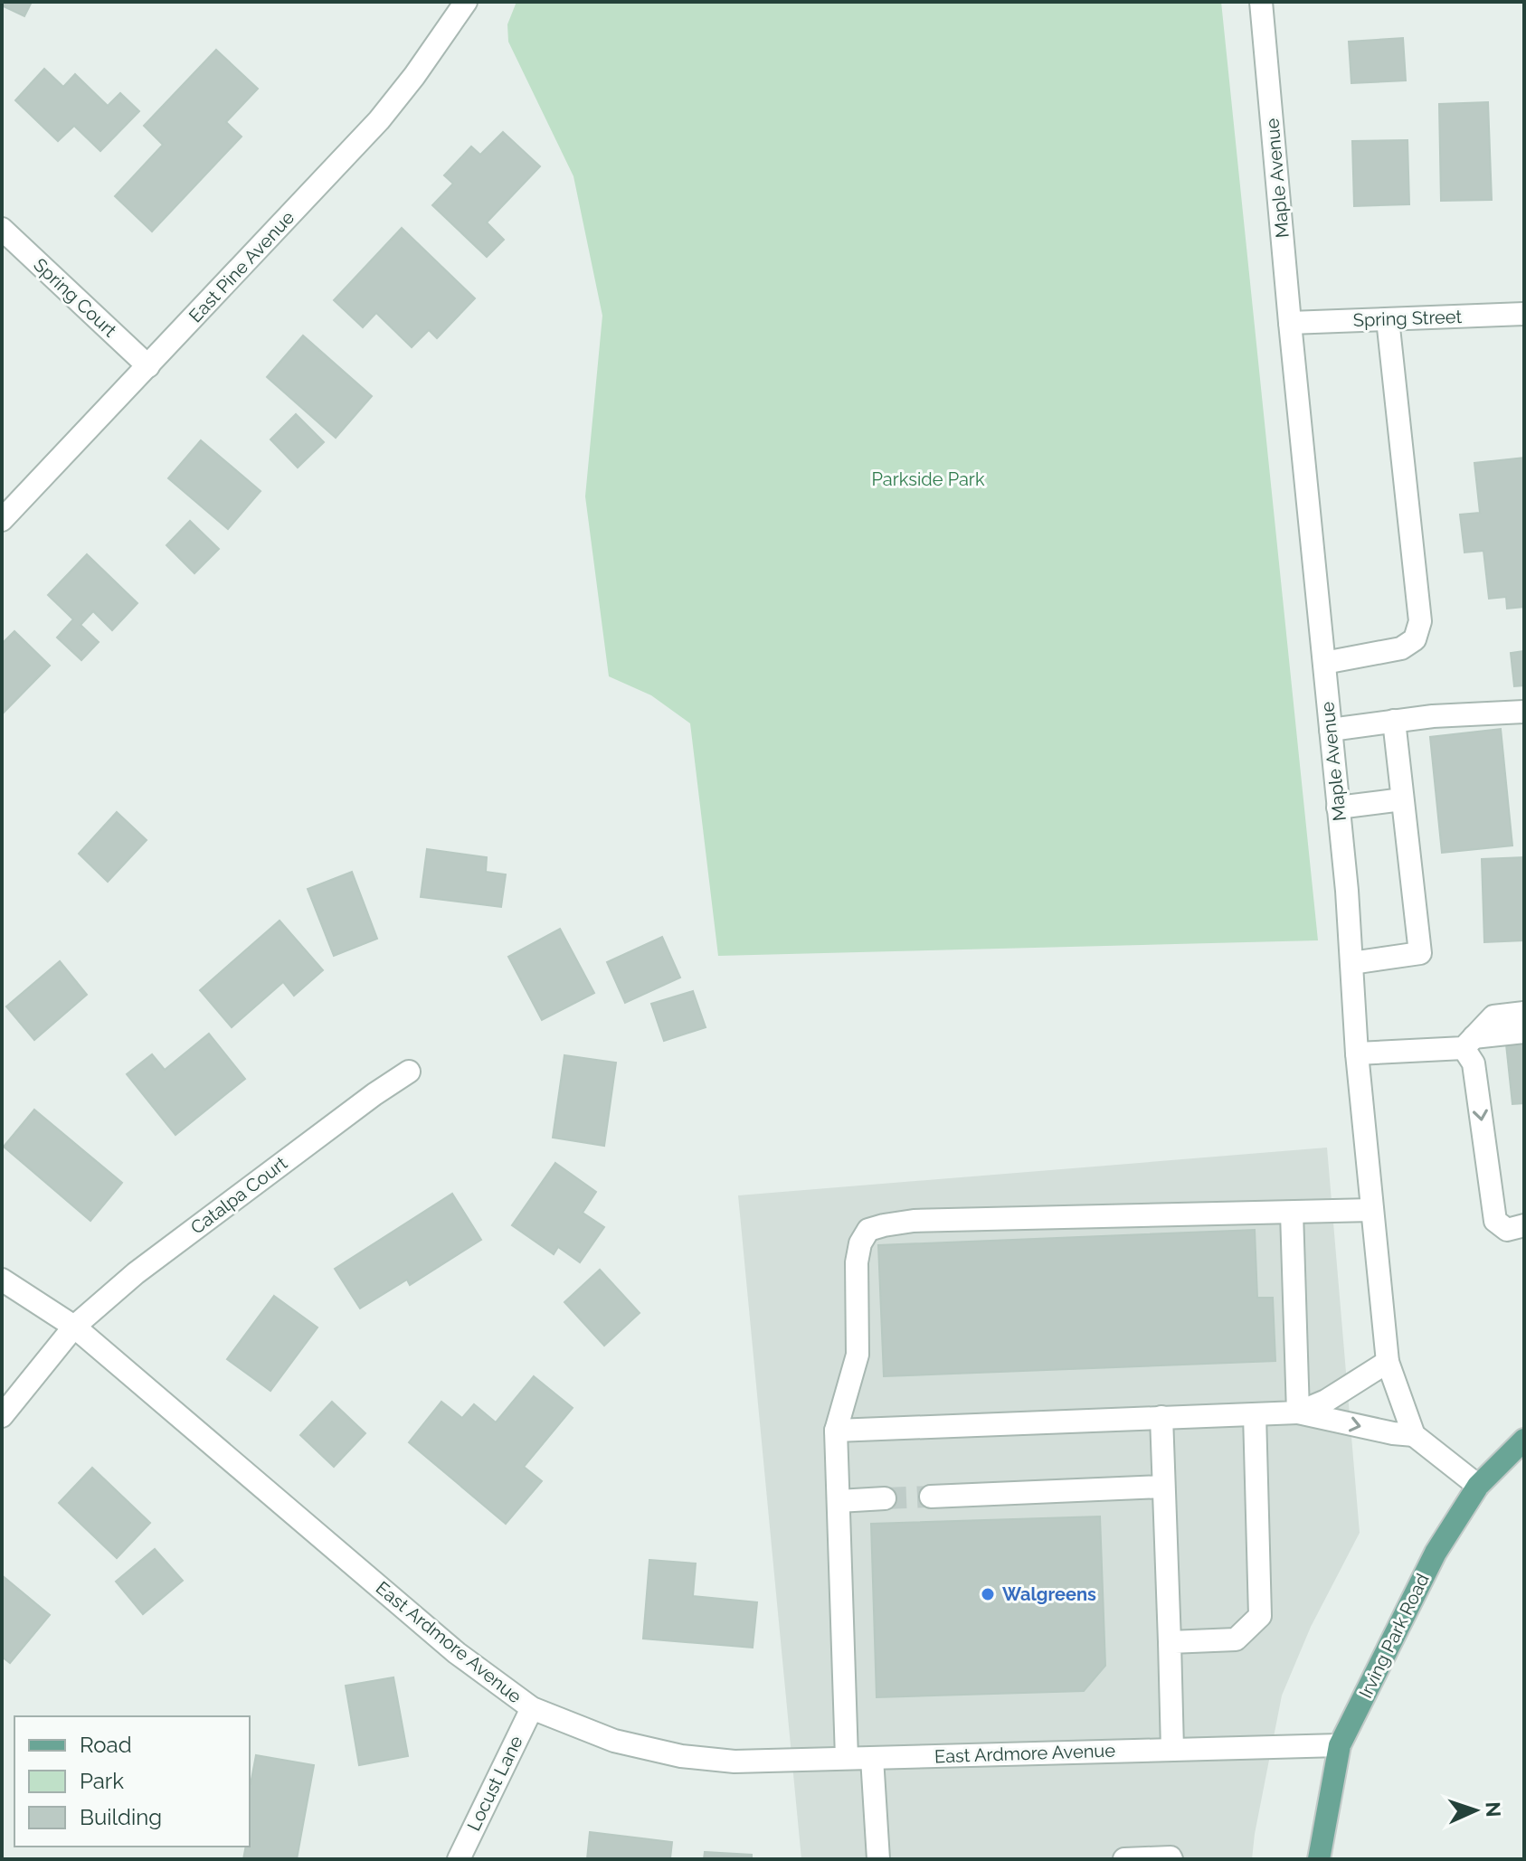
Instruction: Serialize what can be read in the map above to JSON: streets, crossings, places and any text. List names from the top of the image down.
{
  "streets": {
    "main road": ["Irving Park Road"],
    "street": [
      "Maple Avenue",
      "East Pine Avenue",
      "Spring Court",
      "Spring Street",
      "Catalpa Court",
      "East Ardmore Avenue",
      "Locust Lane"
    ]
  },
  "crossings": [
    ["Maple Avenue", "Spring Street"],
    ["East Pine Avenue", "Spring Court"],
    ["Catalpa Court", "East Ardmore Avenue"],
    ["Irving Park Road", "East Ardmore Avenue"],
    ["East Ardmore Avenue", "Locust Lane"]
  ],
  "parks": ["Parkside Park"],
  "places": ["Walgreens"],
  "legend": ["Road", "Park", "Building"],
  "north": "right"
}
